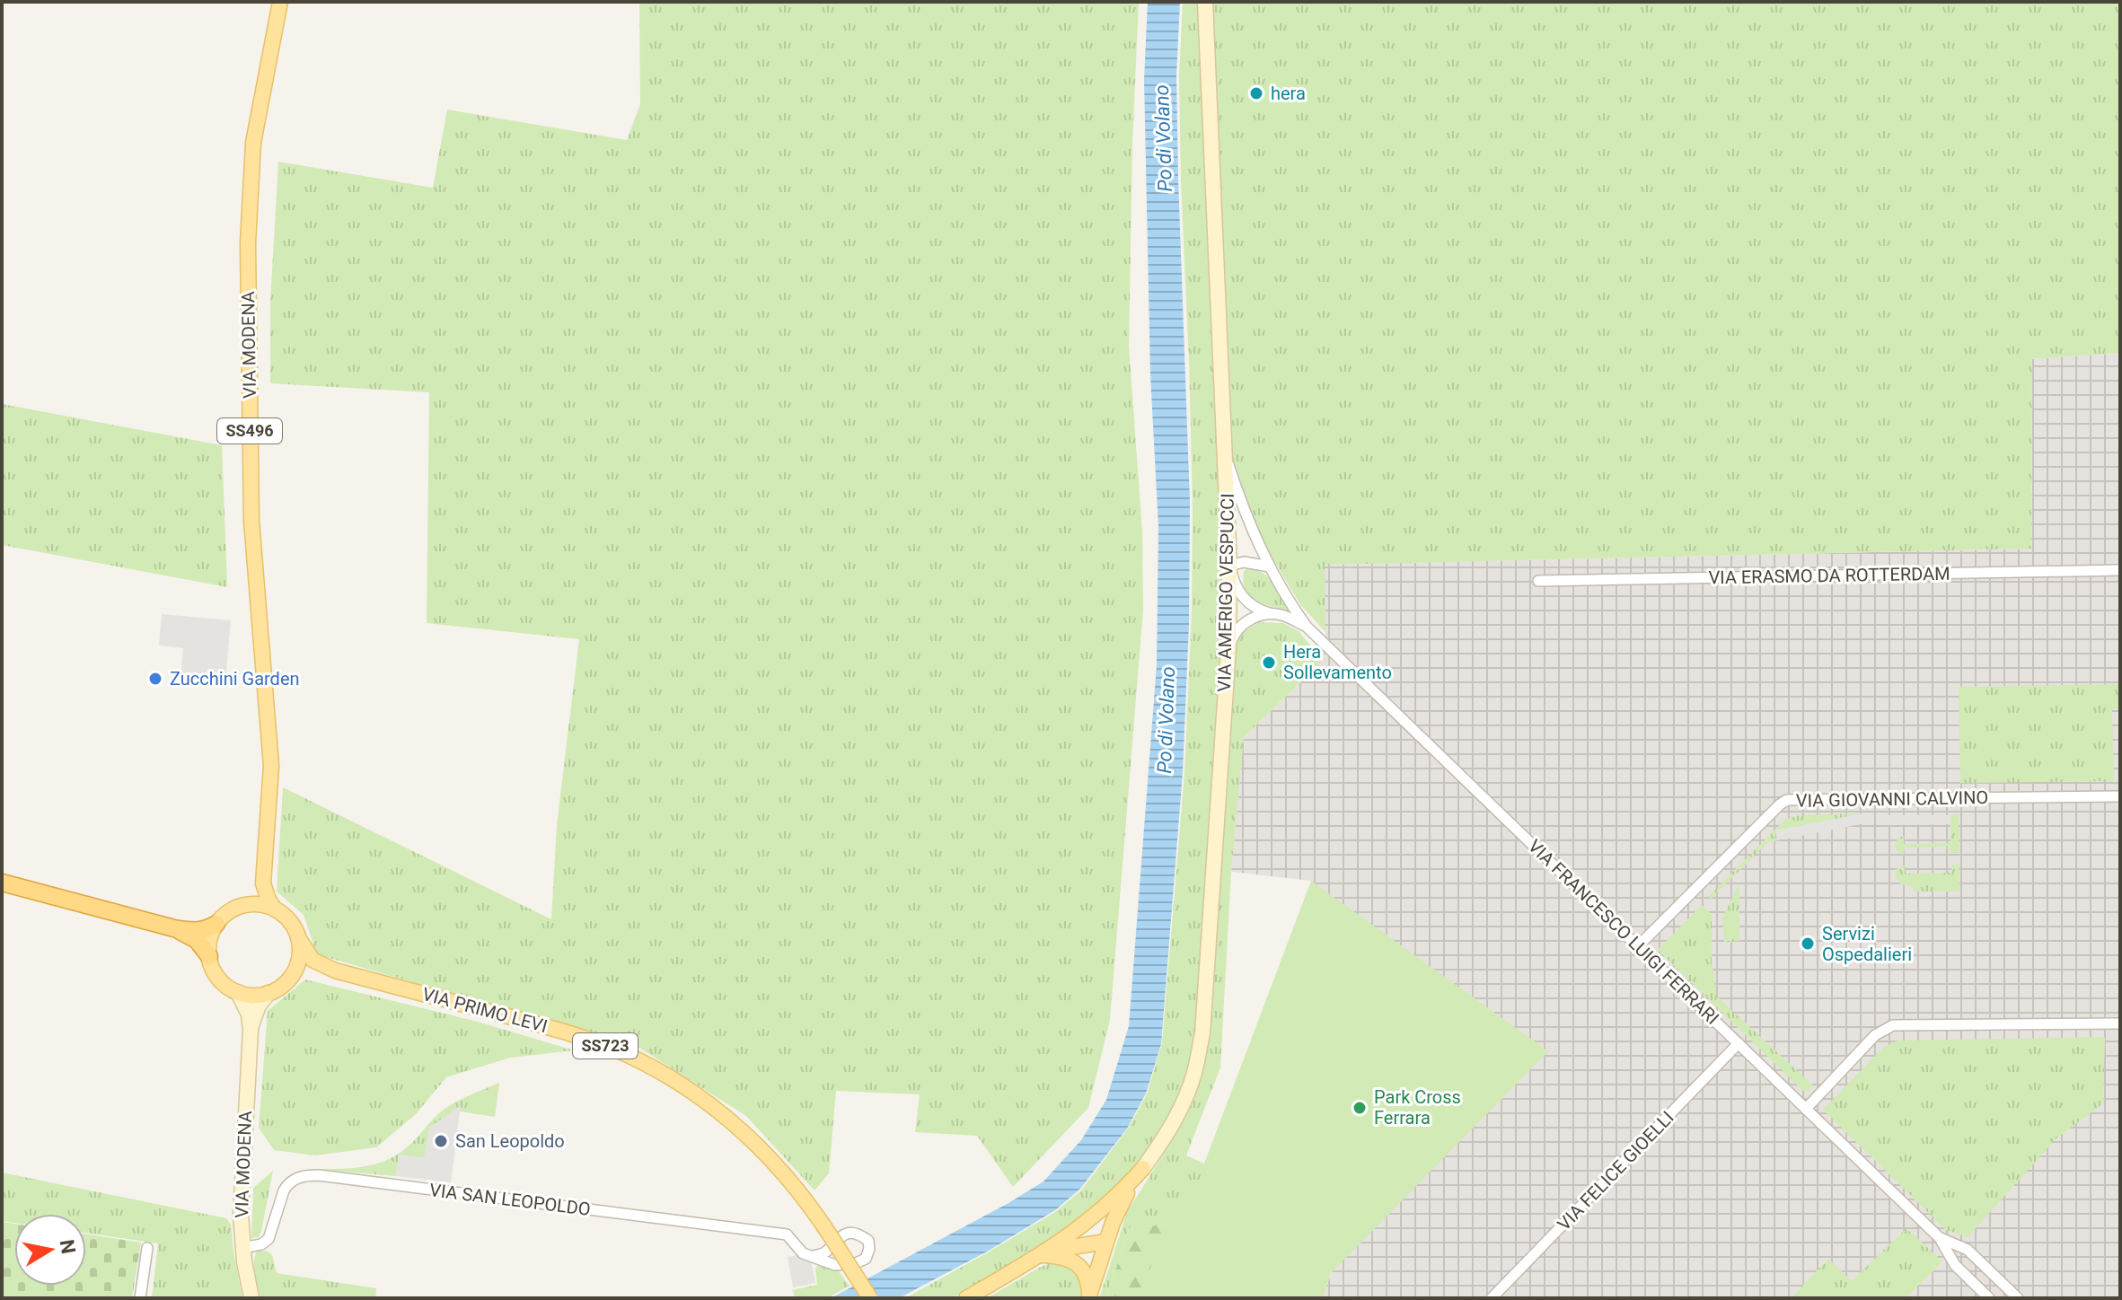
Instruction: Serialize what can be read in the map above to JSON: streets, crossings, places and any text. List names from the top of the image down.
{
  "streets": {
    "main road": [
      "VIA MODENA",
      "SS496",
      "VIA AMERIGO VESPUCCI",
      "VIA PRIMO LEVI",
      "SS723"
    ],
    "street": [
      "VIA ERASMO DA ROTTERDAM",
      "VIA GIOVANNI CALVINO",
      "VIA FRANCESCO LUIGI FERRARI",
      "VIA FELICE GIOELLI",
      "VIA SAN LEOPOLDO"
    ]
  },
  "crossings": [
    ["VIA MODENA", "SS723"],
    ["VIA MODENA", "VIA SAN LEOPOLDO"],
    ["VIA AMERIGO VESPUCCI", "VIA FRANCESCO LUIGI FERRARI"],
    ["VIA GIOVANNI CALVINO", "VIA FRANCESCO LUIGI FERRARI"],
    ["VIA FRANCESCO LUIGI FERRARI", "VIA FELICE GIOELLI"],
    ["VIA PRIMO LEVI", "SS723"]
  ],
  "water": ["Po di Volano"],
  "places": [
    "hera",
    "Hera Sollevamento",
    "Zucchini Garden",
    "Servizi Ospedalieri",
    "Park Cross Ferrara",
    "San Leopoldo"
  ],
  "north": "right"
}
